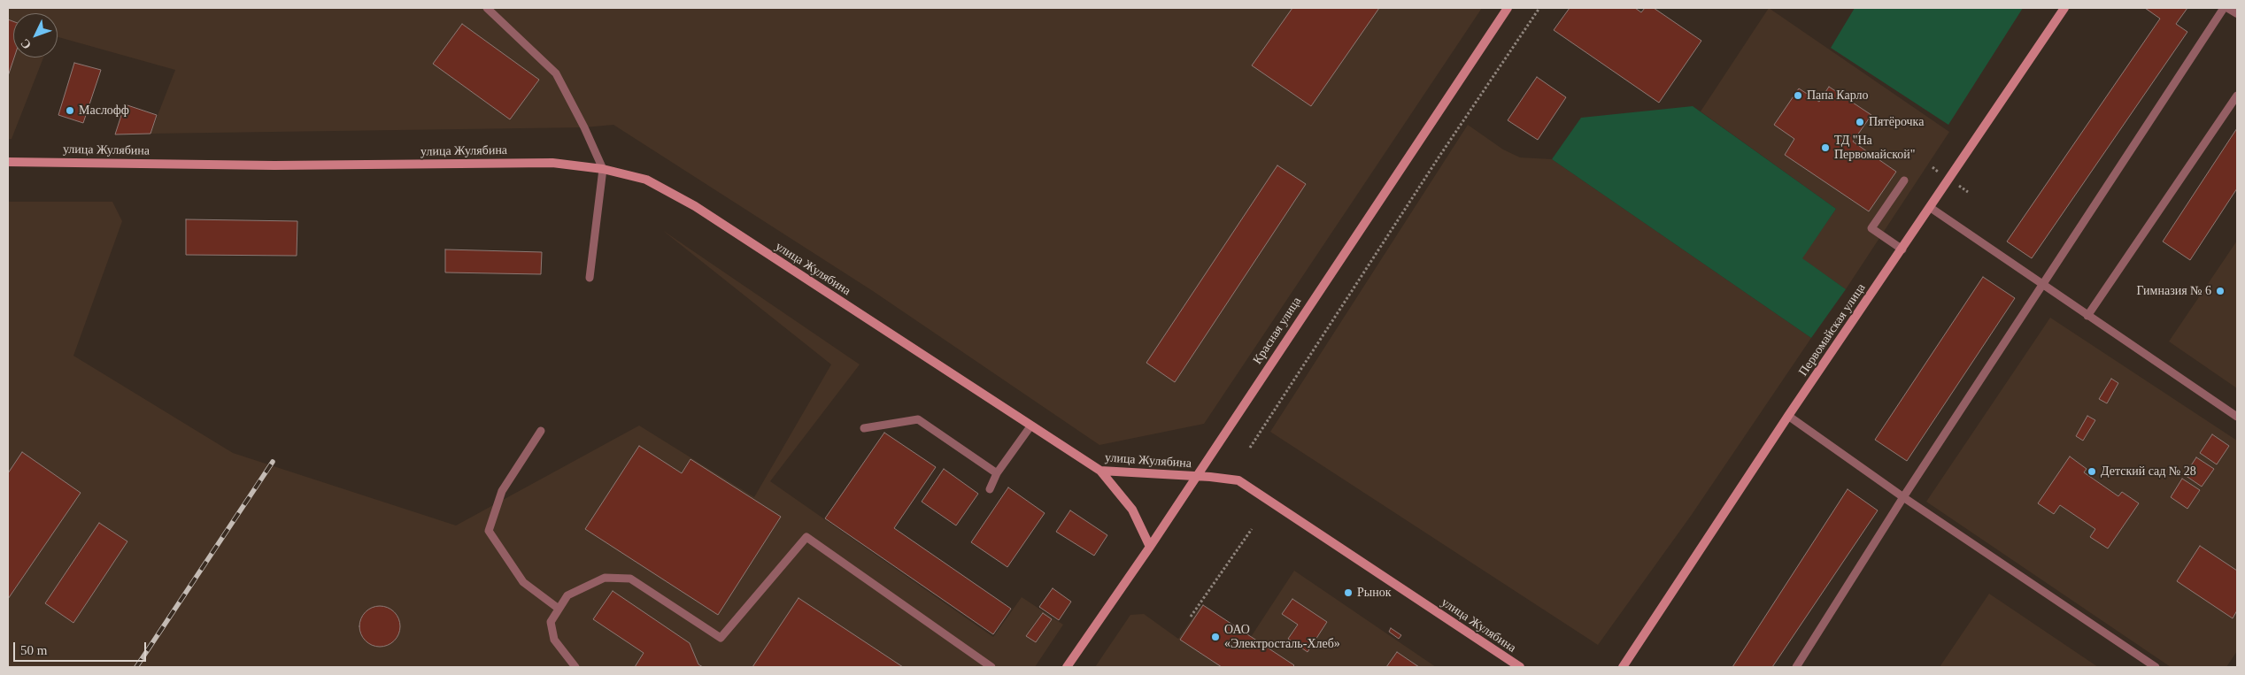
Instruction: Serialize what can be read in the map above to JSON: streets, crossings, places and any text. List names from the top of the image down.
{
  "streets": {
    "main road": ["улица Жулябина", "Первомайская улица", "Красная улица"]
  },
  "crossings": [
    ["улица Жулябина", "Красная улица"]
  ],
  "places": [
    "Папа Карло",
    "Маслофф",
    "Пятёрочка",
    "ТД \"На Первомайской\"",
    "Гимназия № 6",
    "Детский сад № 28",
    "Рынок",
    "ОАО «Электросталь-Хлеб»"
  ],
  "scale_bar": "50 m",
  "north": "bottom left"
}
